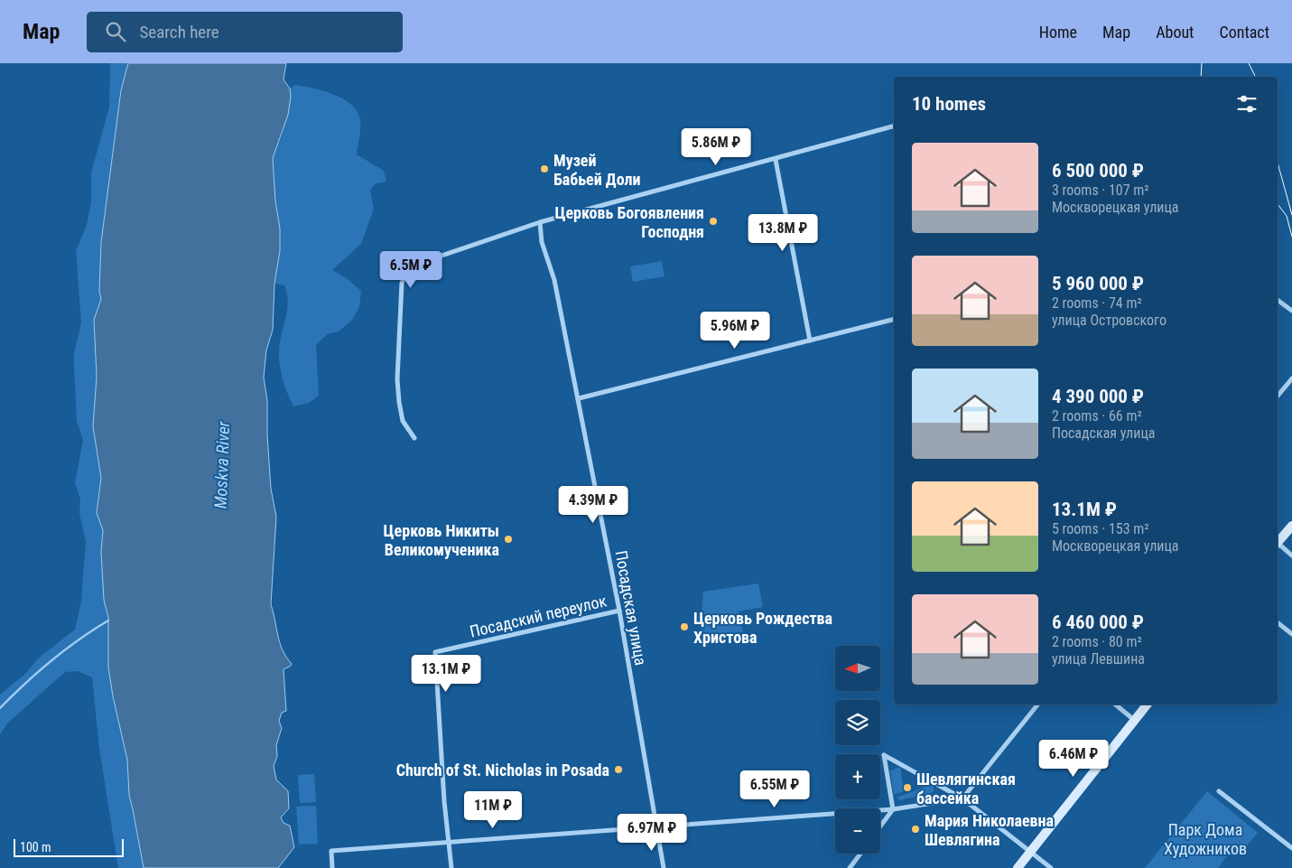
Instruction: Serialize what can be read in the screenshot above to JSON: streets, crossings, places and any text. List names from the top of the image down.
{
  "streets": {
    "street": ["Посадская улица", "Посадский переулок"]
  },
  "crossings": [
    ["Посадская улица", "Посадский переулок"]
  ],
  "water": ["Moskva River"],
  "parks": ["Парк Дома Художников"],
  "places": [
    "Музей Бабьей Доли",
    "Церковь Богоявления Господня",
    "Церковь Никиты Великомученика",
    "Церковь Рождества Христова",
    "Church of St. Nicholas in Posada",
    "Шевлягинская бассейка",
    "Мария Николаевна Шевлягина"
  ],
  "scale_bar": "100 m",
  "north": "left",
  "page": {
    "header": "Map",
    "search": "Search here",
    "nav": [
      "Home",
      "Map",
      "About",
      "Contact"
    ],
    "heading": "10 homes",
    "price": [
      "5.86M ₽",
      "13.8M ₽",
      "6.5M ₽",
      "5.96M ₽",
      "4.39M ₽",
      "13.1M ₽",
      "6.46M ₽",
      "6.55M ₽",
      "11M ₽",
      "6.97M ₽"
    ],
    "list": [
      {
        "name": "6 500 000 ₽",
        "note": "3 rooms · 107 m² · Москворецкая улица"
      },
      {
        "name": "5 960 000 ₽",
        "note": "2 rooms · 74 m² · улица Островского"
      },
      {
        "name": "4 390 000 ₽",
        "note": "2 rooms · 66 m² · Посадская улица"
      },
      {
        "name": "13.1M ₽",
        "note": "5 rooms · 153 m² · Москворецкая улица"
      },
      {
        "name": "6 460 000 ₽",
        "note": "2 rooms · 80 m² · улица Левшина"
      }
    ],
    "map_buttons": ["+", "−"],
    "scale": "100 m"
  }
}
